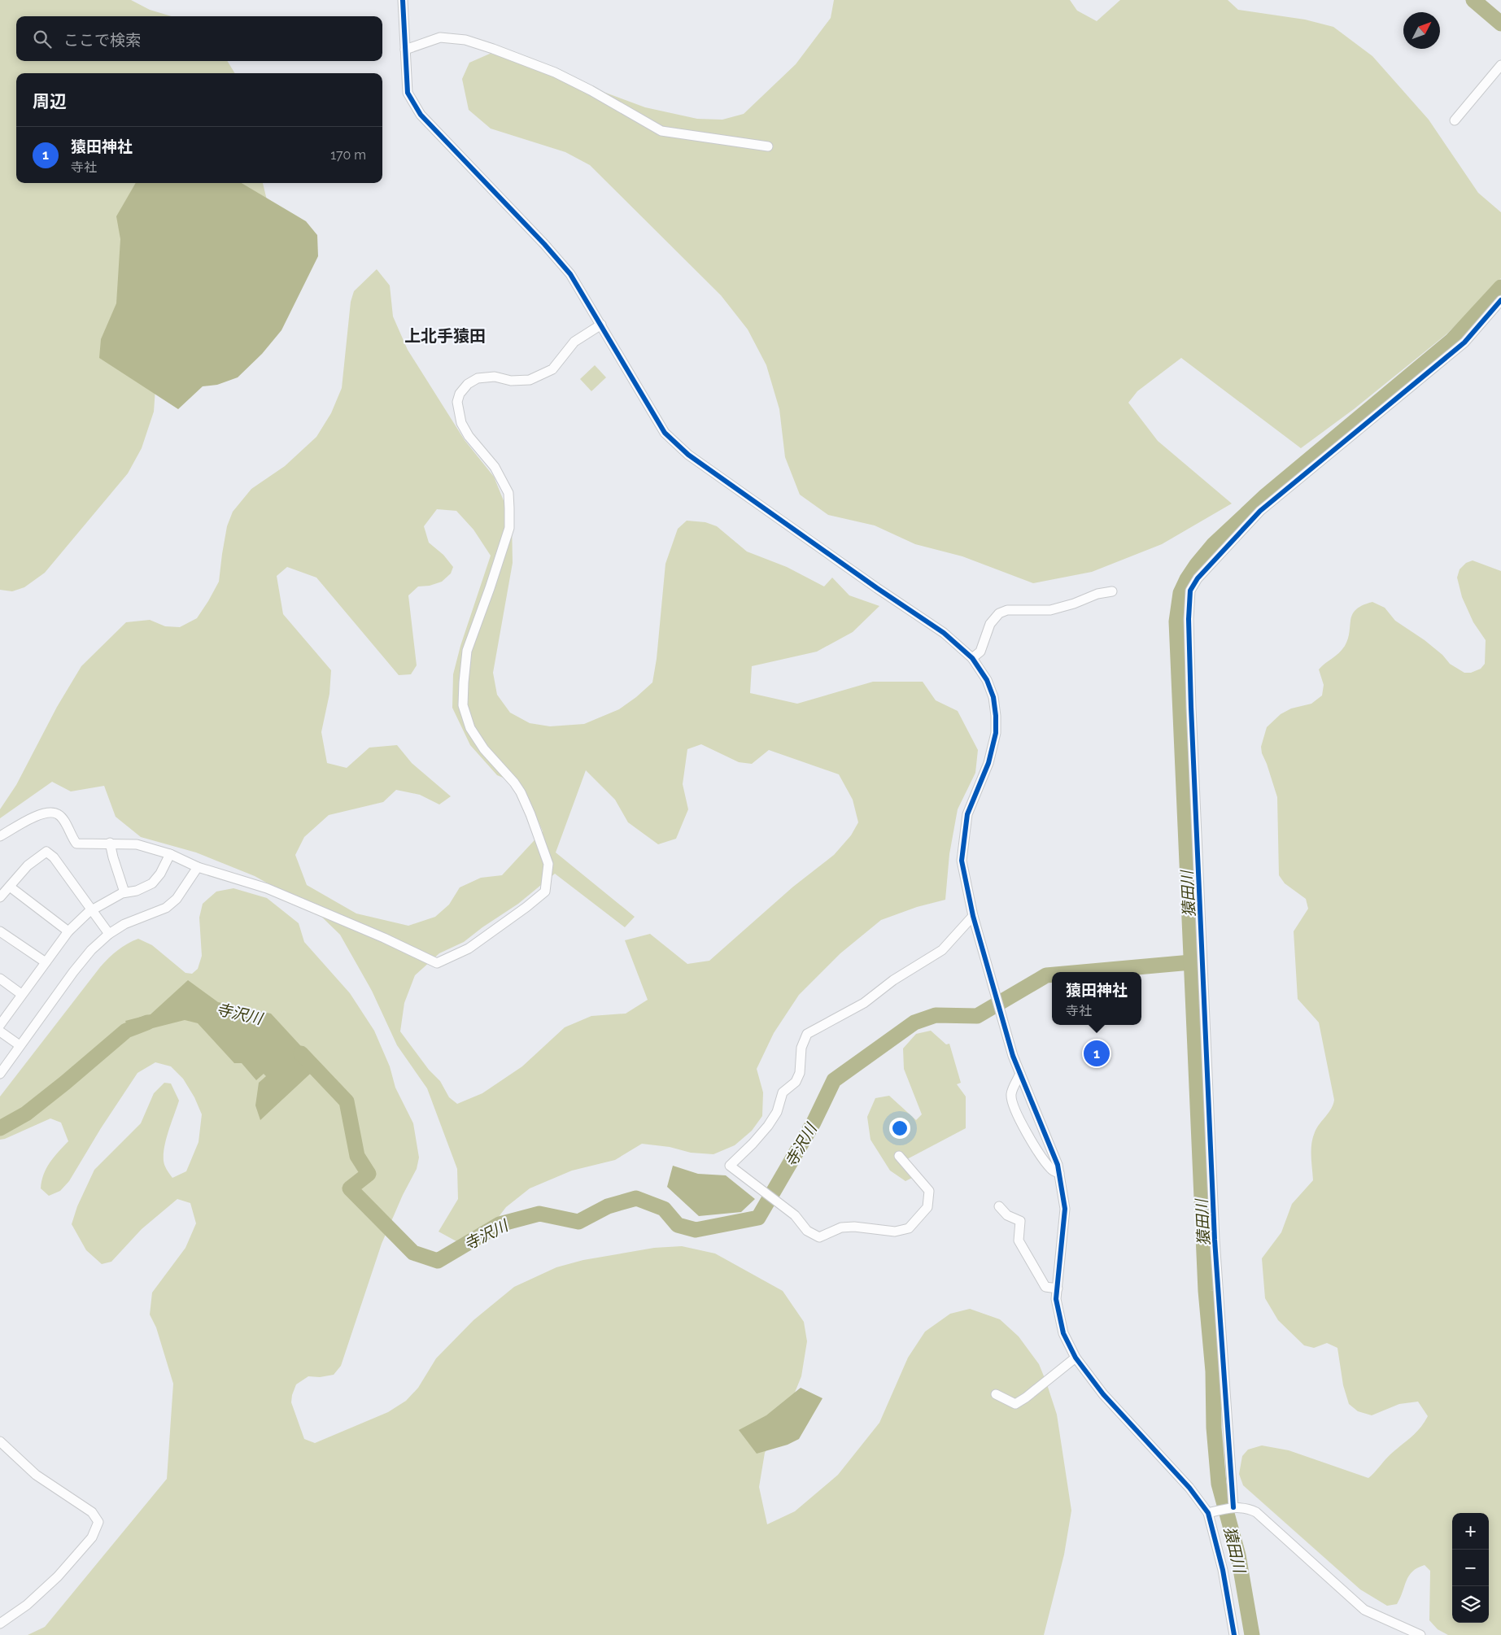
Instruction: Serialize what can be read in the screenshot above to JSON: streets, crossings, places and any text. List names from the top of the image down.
{
  "districts": ["上北手猿田"],
  "water": ["猿田川", "寺沢川"],
  "north": "top right",
  "page": {
    "search": "ここで検索",
    "heading": "周辺",
    "list": [
      {
        "mark": "1",
        "name": "猿田神社",
        "note": "寺社",
        "value": "170 m"
      }
    ],
    "popup": ["猿田神社", "寺社"],
    "pins": "1",
    "map_buttons": ["+", "−"]
  }
}
